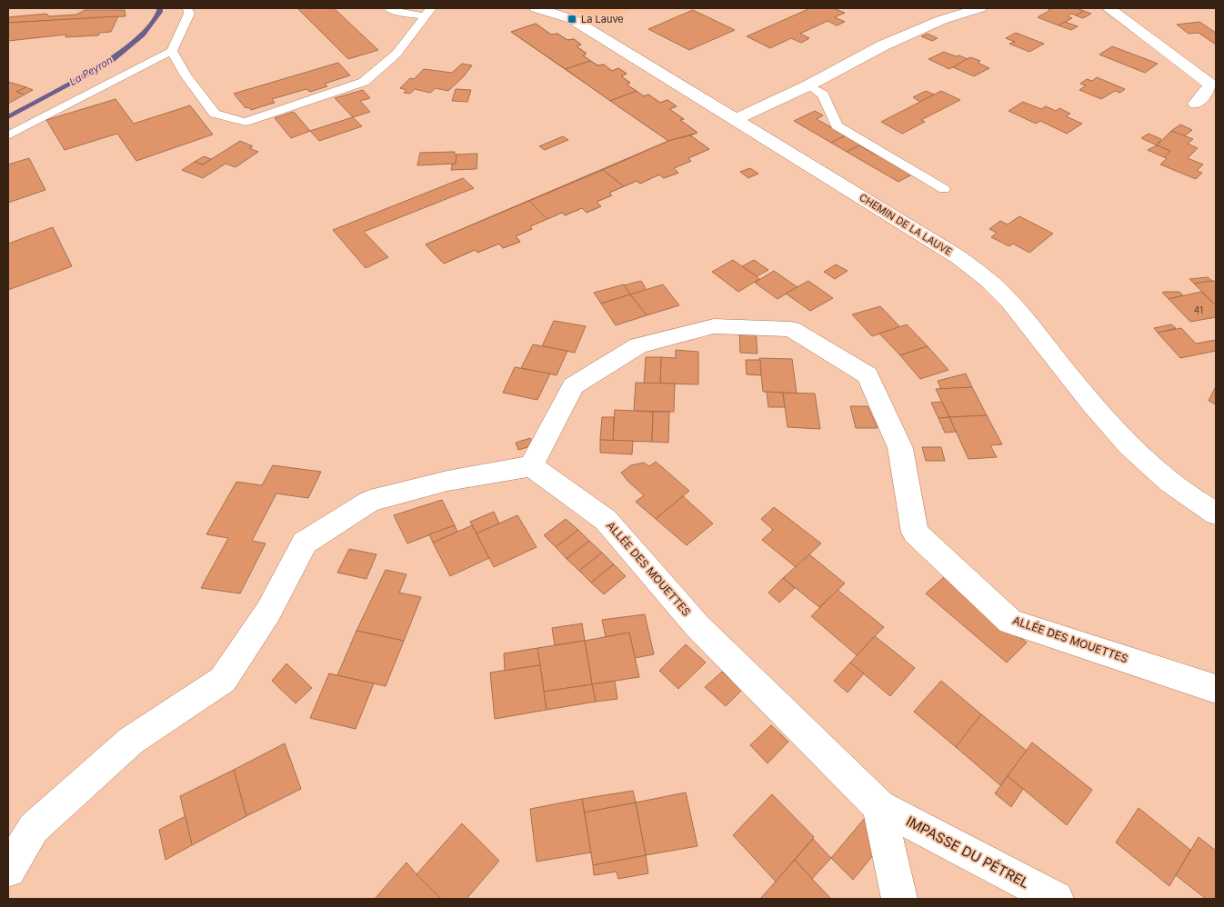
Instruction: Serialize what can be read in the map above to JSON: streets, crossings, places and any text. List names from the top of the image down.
{
  "streets": {
    "street": ["CHEMIN DE LA LAUVE", "ALLÉE DES MOUETTES", "IMPASSE DU PÉTREL"]
  },
  "crossings": [
    ["ALLÉE DES MOUETTES", "IMPASSE DU PÉTREL"]
  ],
  "water": ["La Peyron"],
  "places": {
    "transit": ["La Lauve"]
  },
  "house_numbers": ["41"]
}
